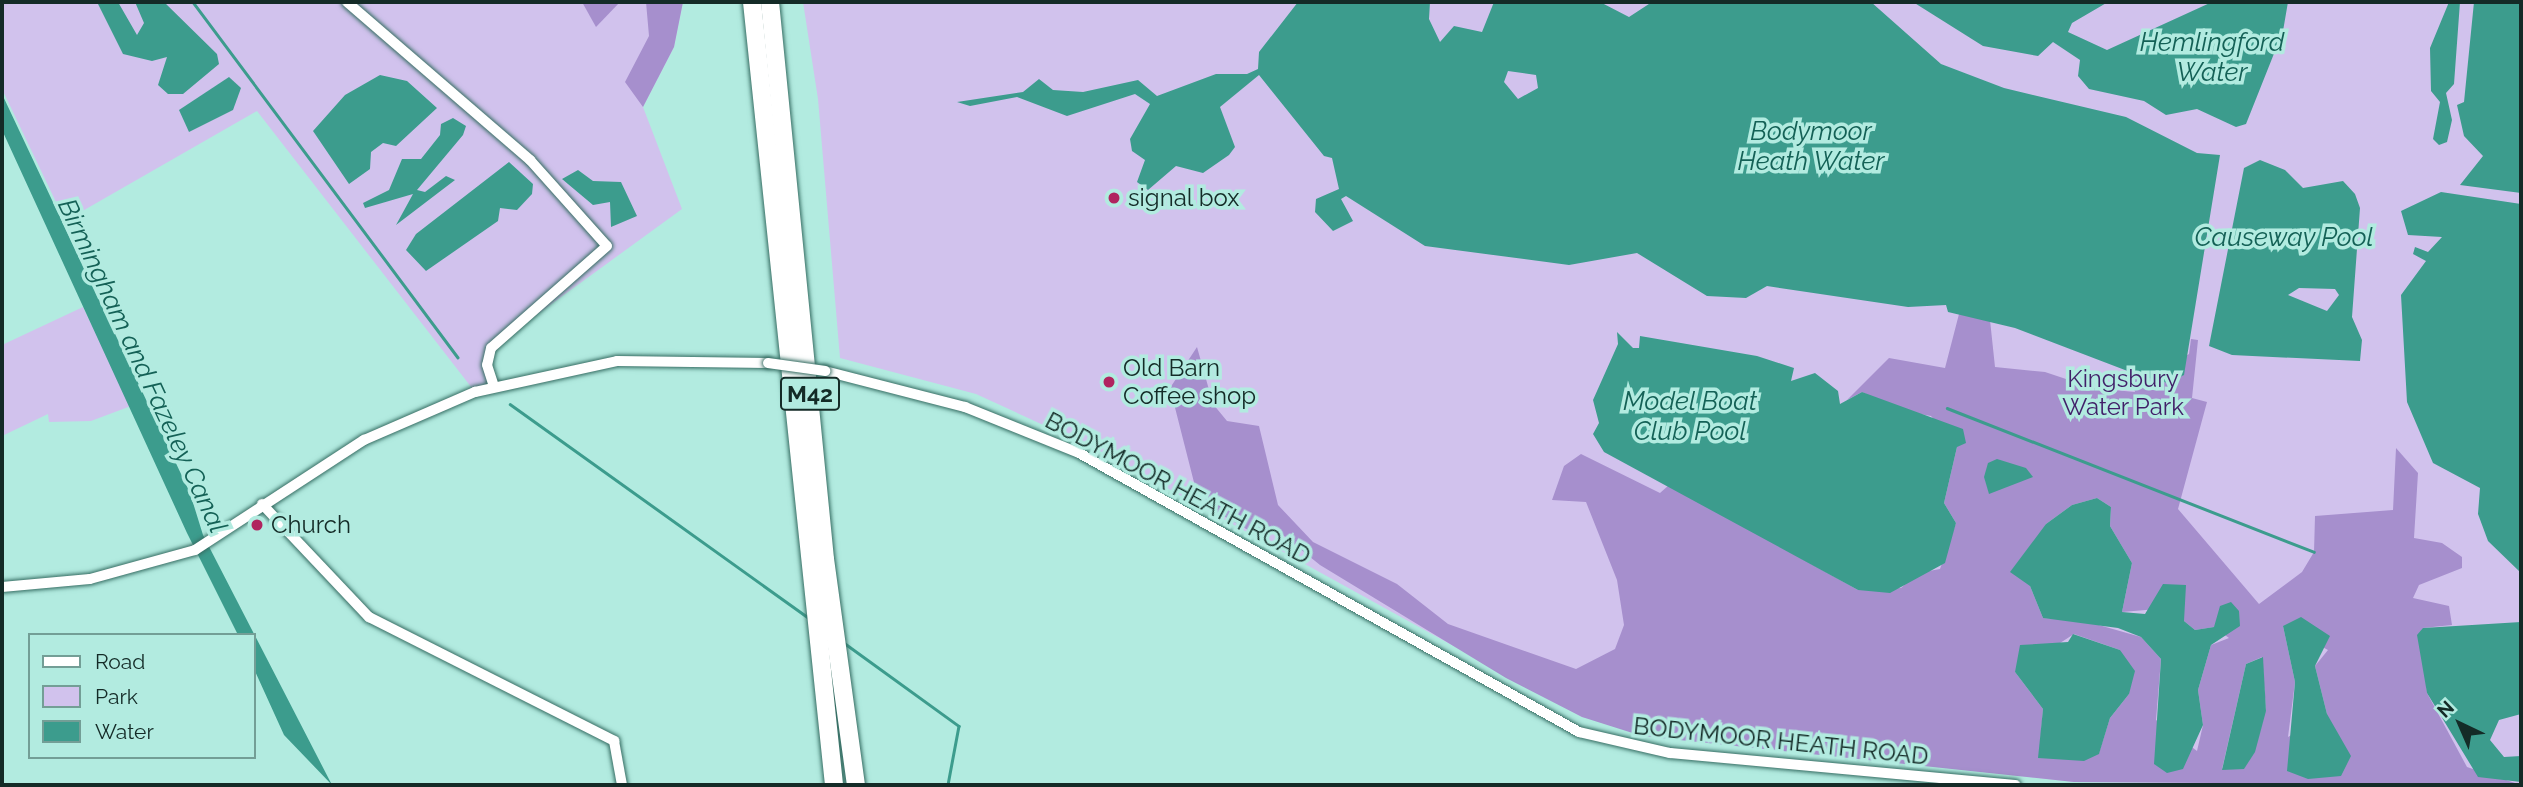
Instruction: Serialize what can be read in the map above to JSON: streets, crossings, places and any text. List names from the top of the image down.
{
  "streets": {
    "highway": ["M42"],
    "street": ["BODYMOOR HEATH ROAD"]
  },
  "water": [
    "Hemlingford Water",
    "Bodymoor Heath Water",
    "Causeway Pool",
    "Birmingham and Fazeley Canal",
    "Model Boat Club Pool"
  ],
  "parks": ["Kingsbury Water Park"],
  "places": ["signal box", "Old Barn Coffee shop", "Church"],
  "legend": ["Road", "Park", "Water"],
  "north": "top left"
}
